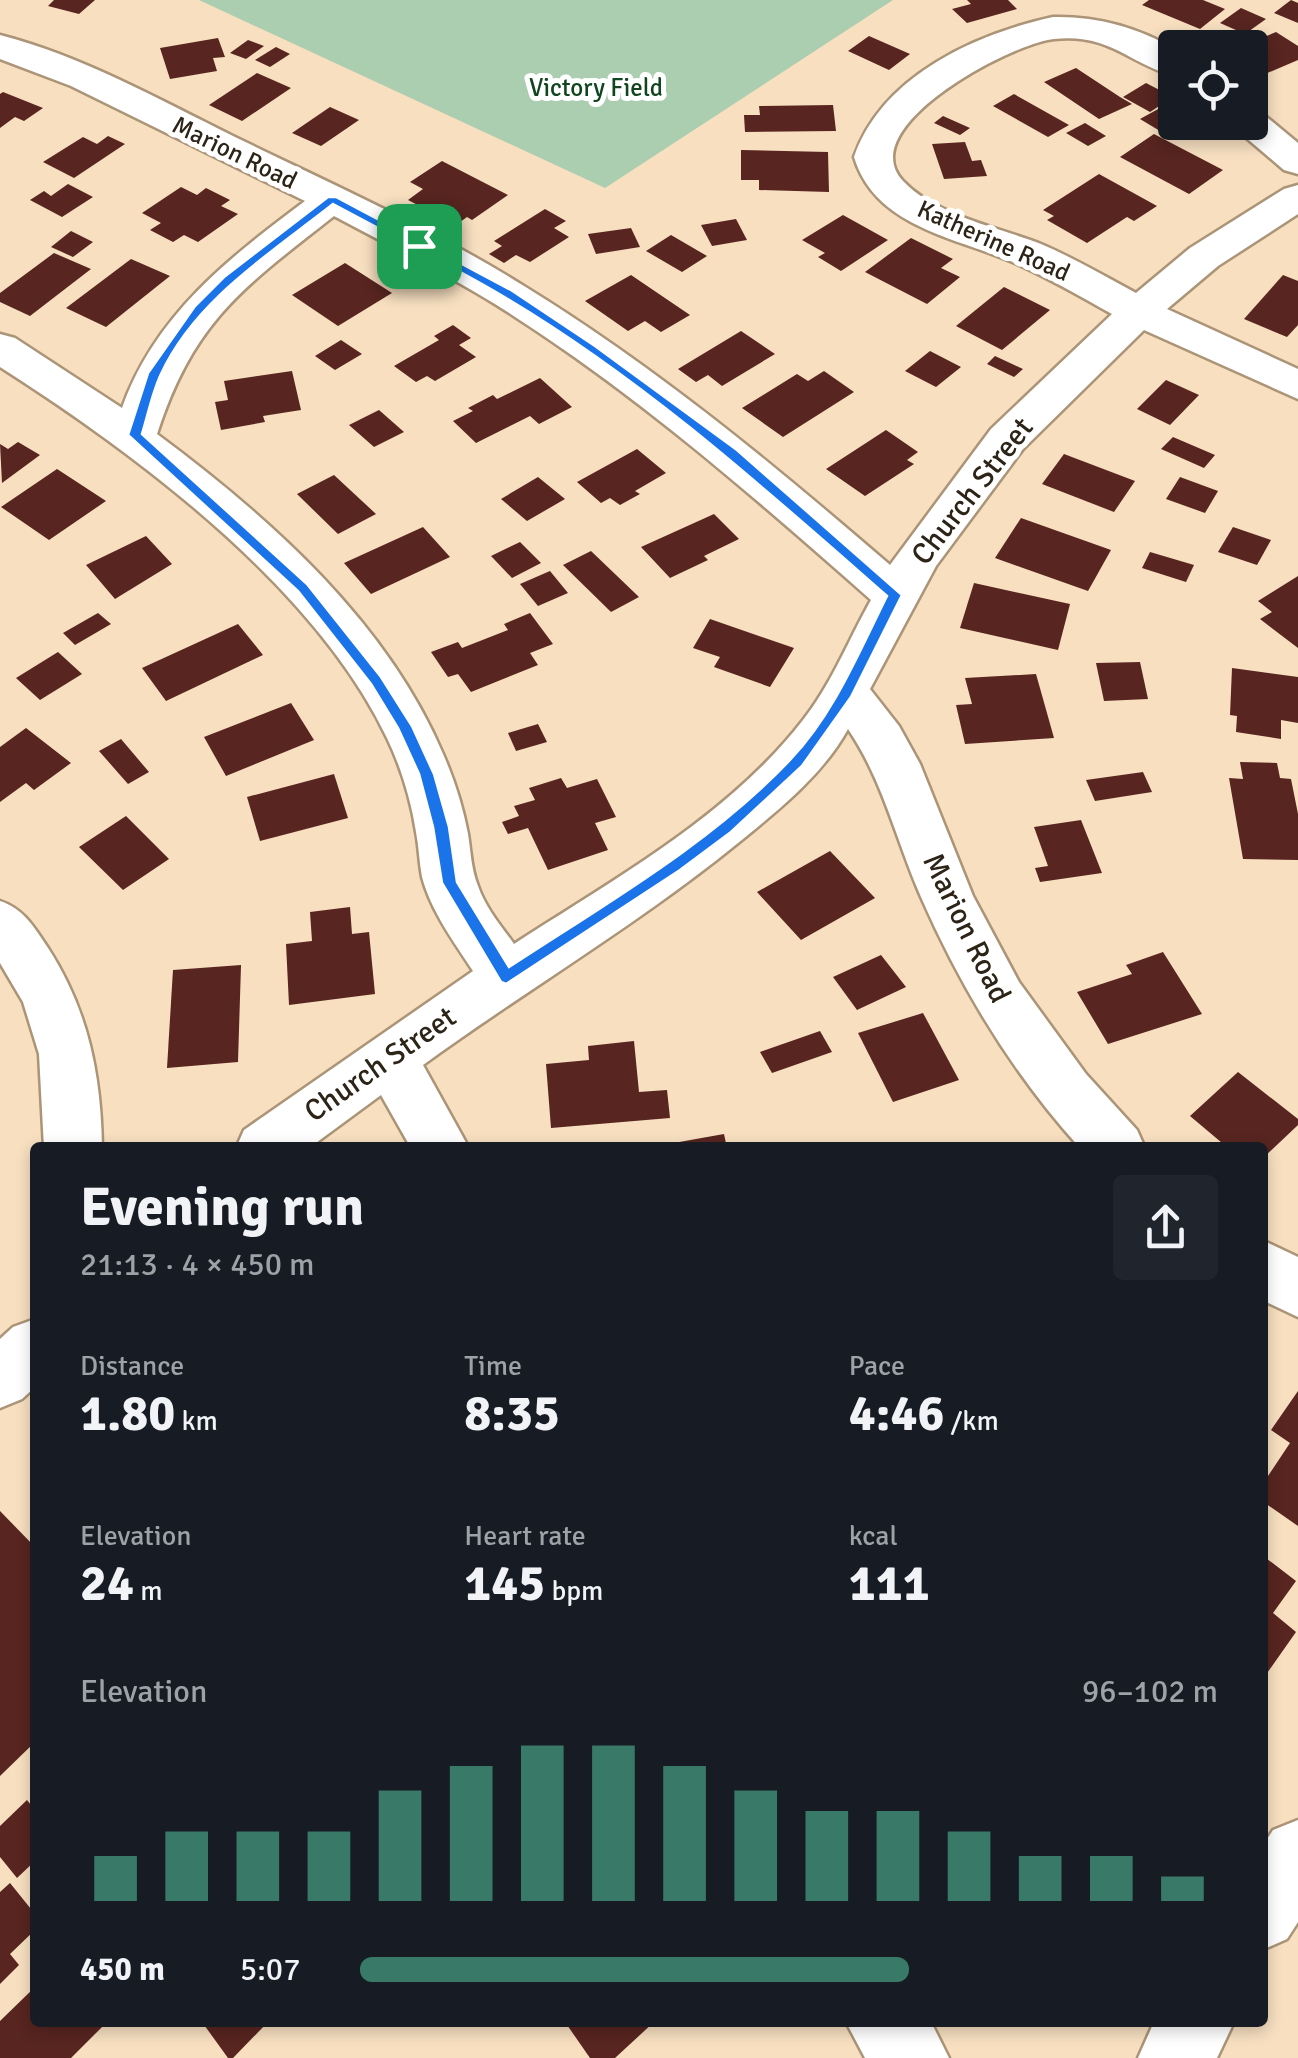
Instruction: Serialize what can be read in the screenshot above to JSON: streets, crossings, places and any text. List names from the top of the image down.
{
  "streets": {
    "street": ["Marion Road", "Katherine Road", "Church Street"]
  },
  "crossings": [
    ["Marion Road", "Church Street"],
    ["Katherine Road", "Church Street"]
  ],
  "parks": ["Victory Field"],
  "page": {
    "heading": ["Evening run", "21:13 · 4 × 450 m"],
    "stats": [
      ["Distance", "1.80 km"],
      ["Time", "8:35"],
      ["Pace", "4:46 /km"],
      ["Elevation", "24 m"],
      ["Heart rate", "145 bpm"],
      ["kcal", "111"]
    ],
    "chart": ["Elevation", "96–102 m"],
    "list": [
      {
        "name": "450 m",
        "note": "5:07"
      }
    ]
  }
}
